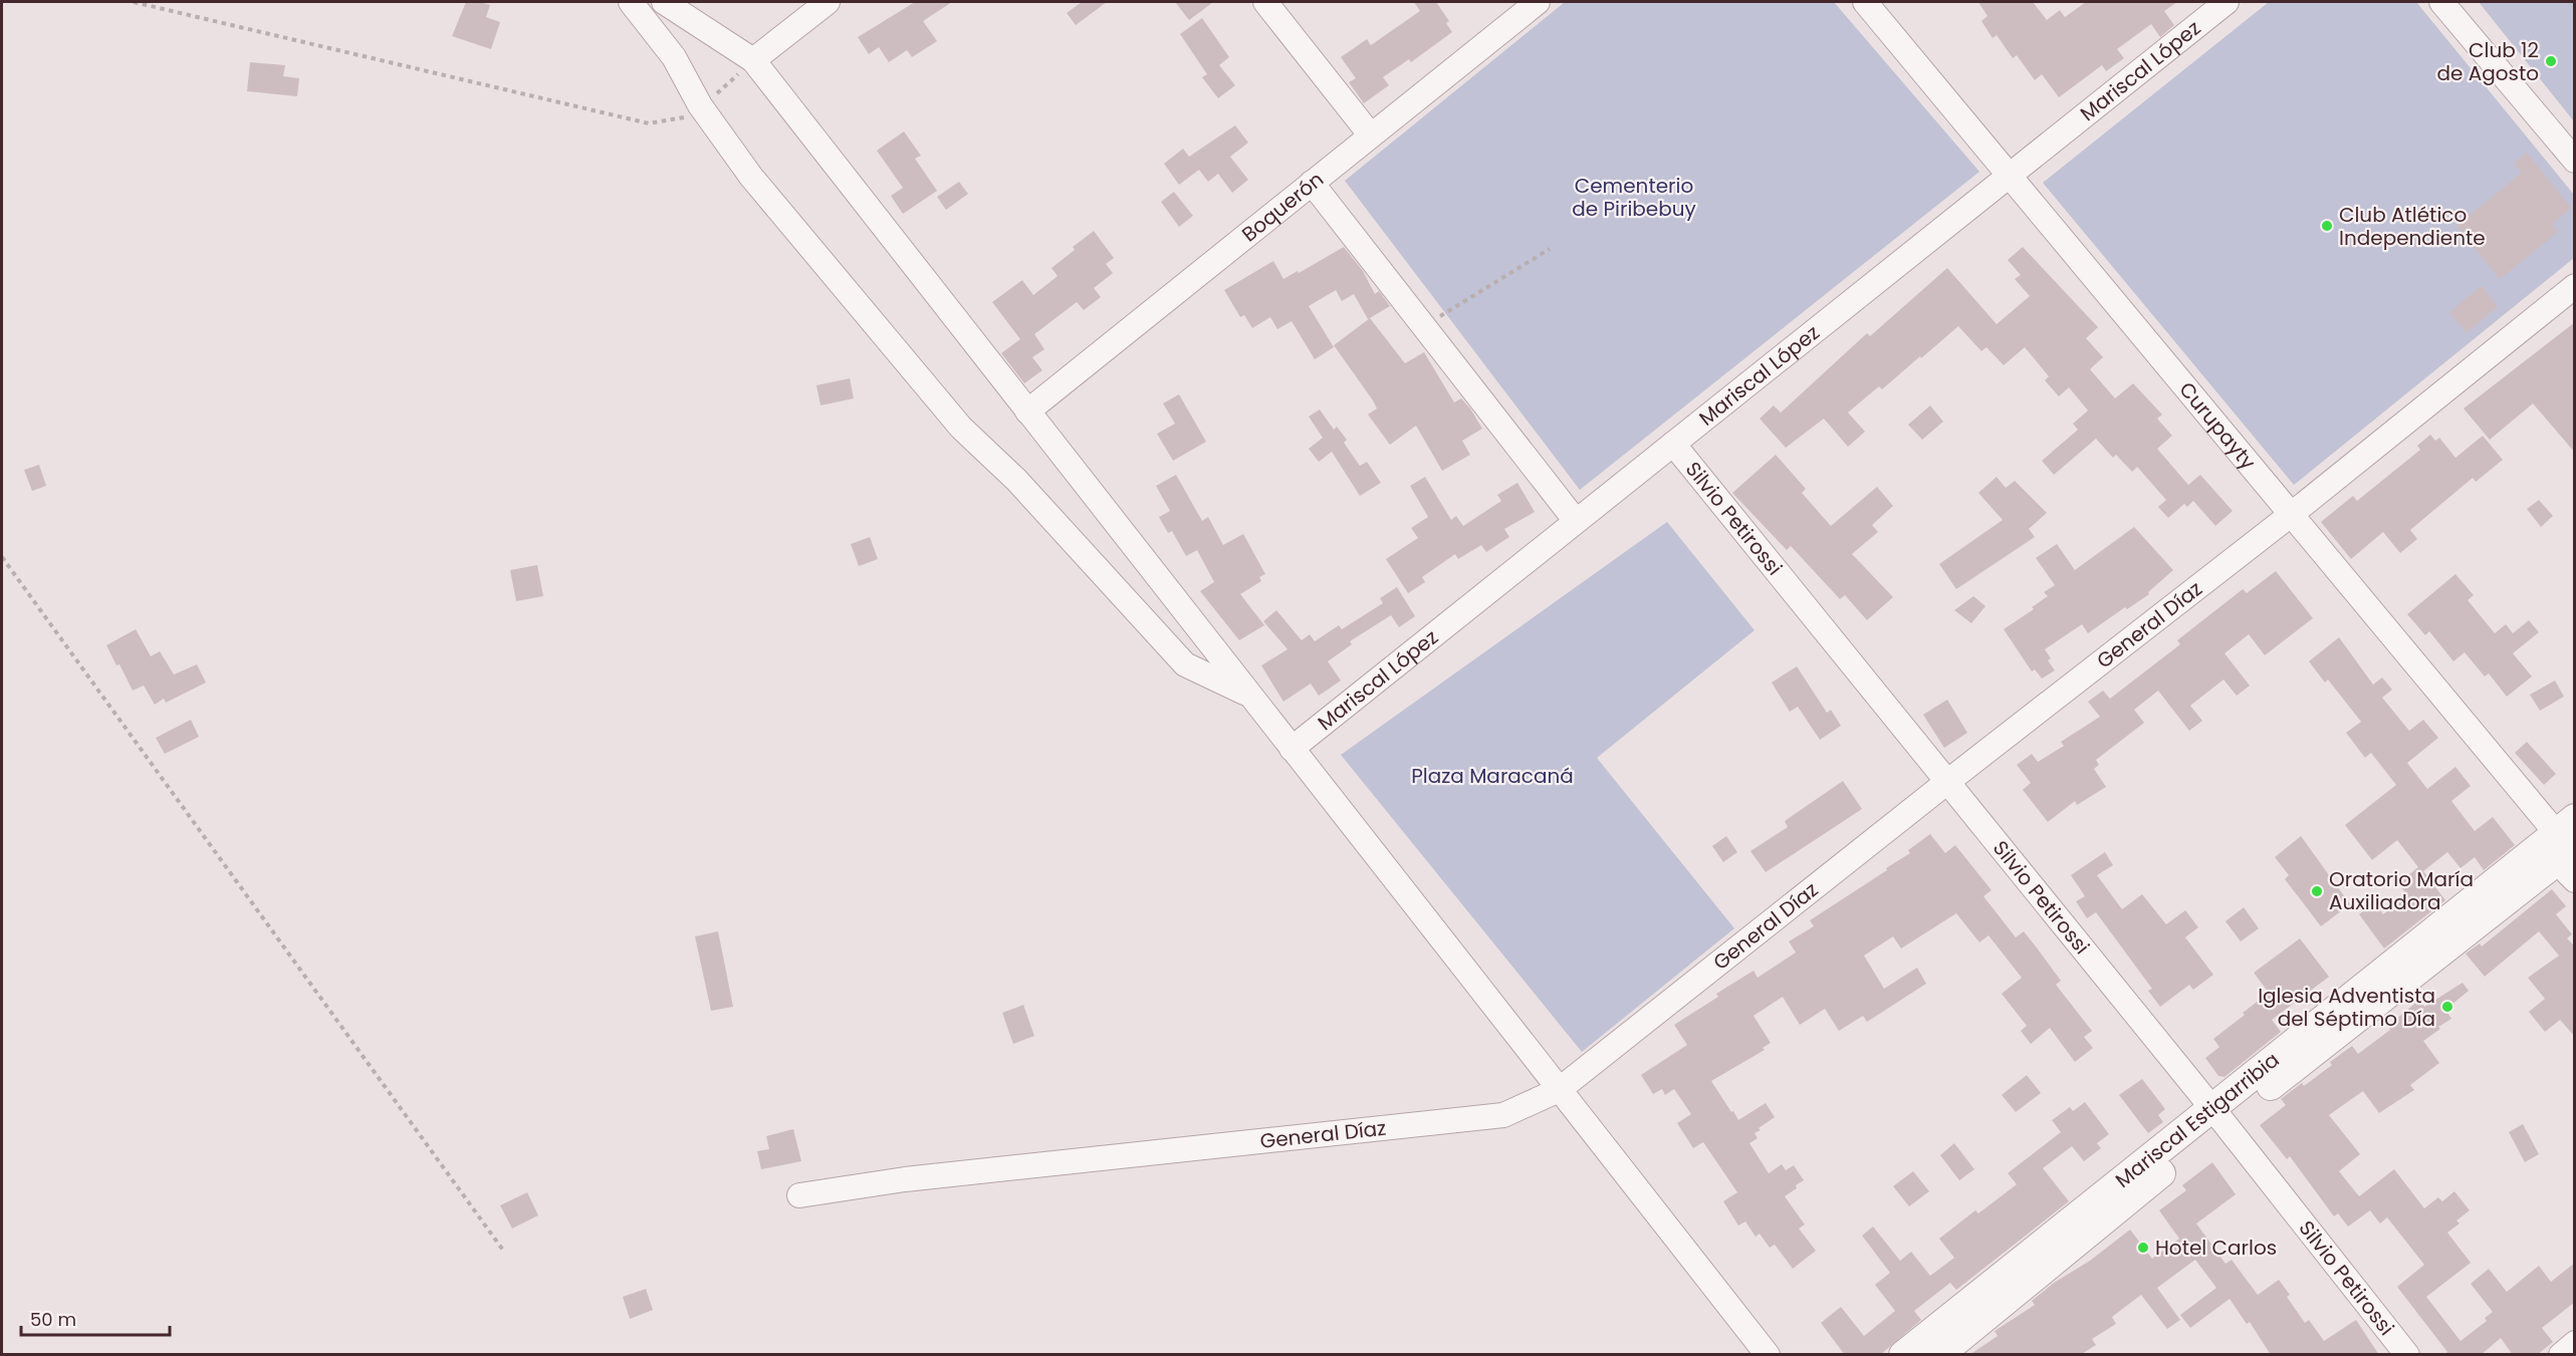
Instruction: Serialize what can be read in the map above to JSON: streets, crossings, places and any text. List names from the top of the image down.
{
  "streets": {
    "street": [
      "Mariscal López",
      "Boquerón",
      "Curupayty",
      "Silvio Petirossi",
      "General Díaz",
      "Mariscal Estigarribia"
    ]
  },
  "crossings": [
    ["Mariscal López", "Curupayty"],
    ["Mariscal López", "Silvio Petirossi"],
    ["Curupayty", "General Díaz"],
    ["Silvio Petirossi", "General Díaz"],
    ["Silvio Petirossi", "Mariscal Estigarribia"]
  ],
  "parks": ["Cementerio de Piribebuy", "Plaza Maracaná"],
  "places": [
    "Club 12 de Agosto",
    "Club Atlético Independiente",
    "Oratorio María Auxiliadora",
    "Iglesia Adventista del Séptimo Día",
    "Hotel Carlos"
  ],
  "scale_bar": "50 m"
}
